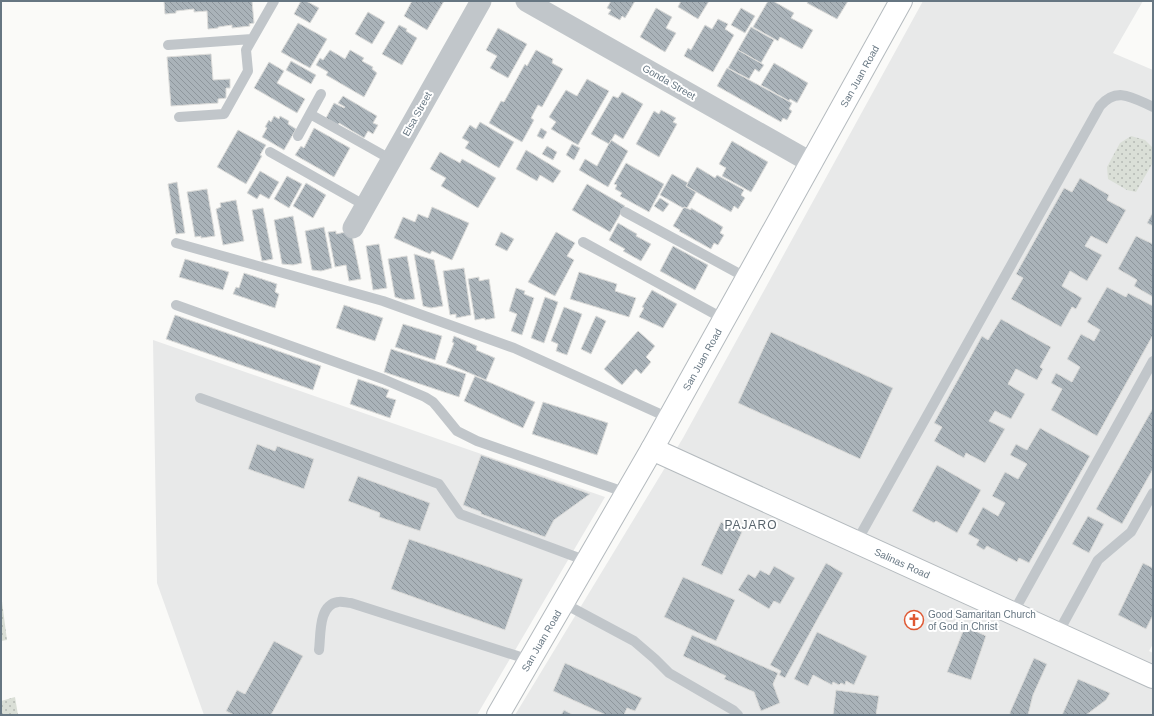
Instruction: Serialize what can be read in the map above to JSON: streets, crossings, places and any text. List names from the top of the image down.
{
  "streets": {
    "main road": ["San Juan Road", "Salinas Road"],
    "street": ["Gonda Street", "Elsa Street"]
  },
  "crossings": [
    ["San Juan Road", "Gonda Street"],
    ["San Juan Road", "Salinas Road"]
  ],
  "districts": ["PAJARO"],
  "places": {
    "church": ["Good Samaritan Church of God in Christ"]
  }
}
